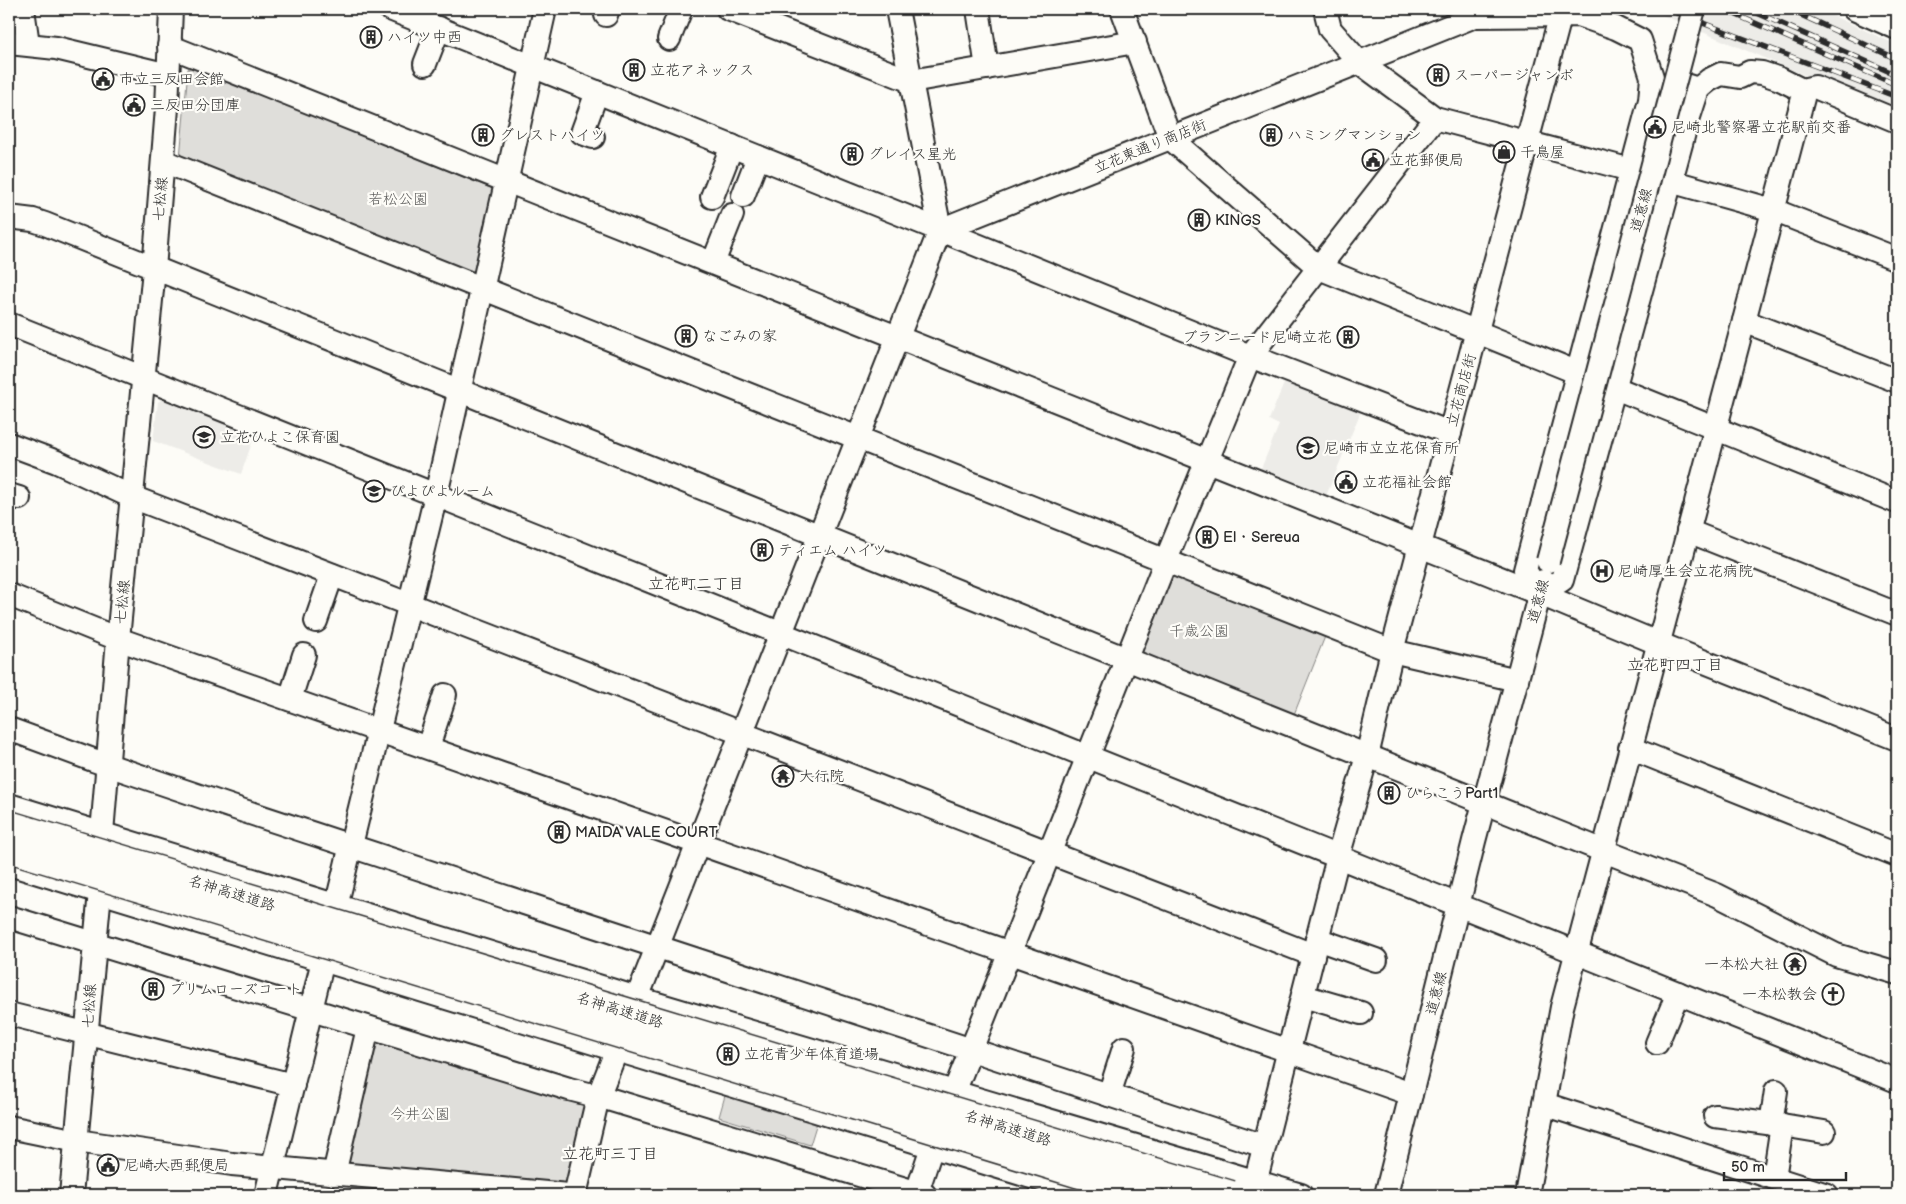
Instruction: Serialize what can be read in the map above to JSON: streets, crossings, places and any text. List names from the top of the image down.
{
  "streets": {
    "highway": ["名神高速道路"],
    "street": [
      "立花東通り商店街",
      "七松線",
      "道意線",
      "立花商店街"
    ]
  },
  "districts": ["立花町二丁目", "立花町四丁目", "立花町三丁目"],
  "parks": ["若松公園", "千歳公園", "今井公園"],
  "places": {
    "building": [
      "ハイツ中西",
      "立花アネックス",
      "スーパージャンボ",
      "グレストハイツ",
      "ハミングマンション",
      "グレイス星光",
      "KINGS",
      "なごみの家",
      "ブランニード尼崎立花",
      "El・Sereua",
      "ティエム ハイツ",
      "ひらこうPart1",
      "MAIDA VALE COURT",
      "プリムローズコート",
      "立花青少年体育道場"
    ],
    "public building": [
      "市立三反田会館",
      "三反田分団庫",
      "尼崎北警察署立花駅前交番",
      "立花郵便局",
      "立花福祉会館",
      "尼崎大西郵便局"
    ],
    "shop": ["千鳥屋"],
    "school or university": ["立花ひよこ保育園", "尼崎市立立花保育所", "ぴよぴよルーム"],
    "hospital": ["尼崎厚生会立花病院"],
    "temple": ["大行院", "一本松大社"],
    "church": ["一本松教会"]
  },
  "scale_bar": "50 m"
}
